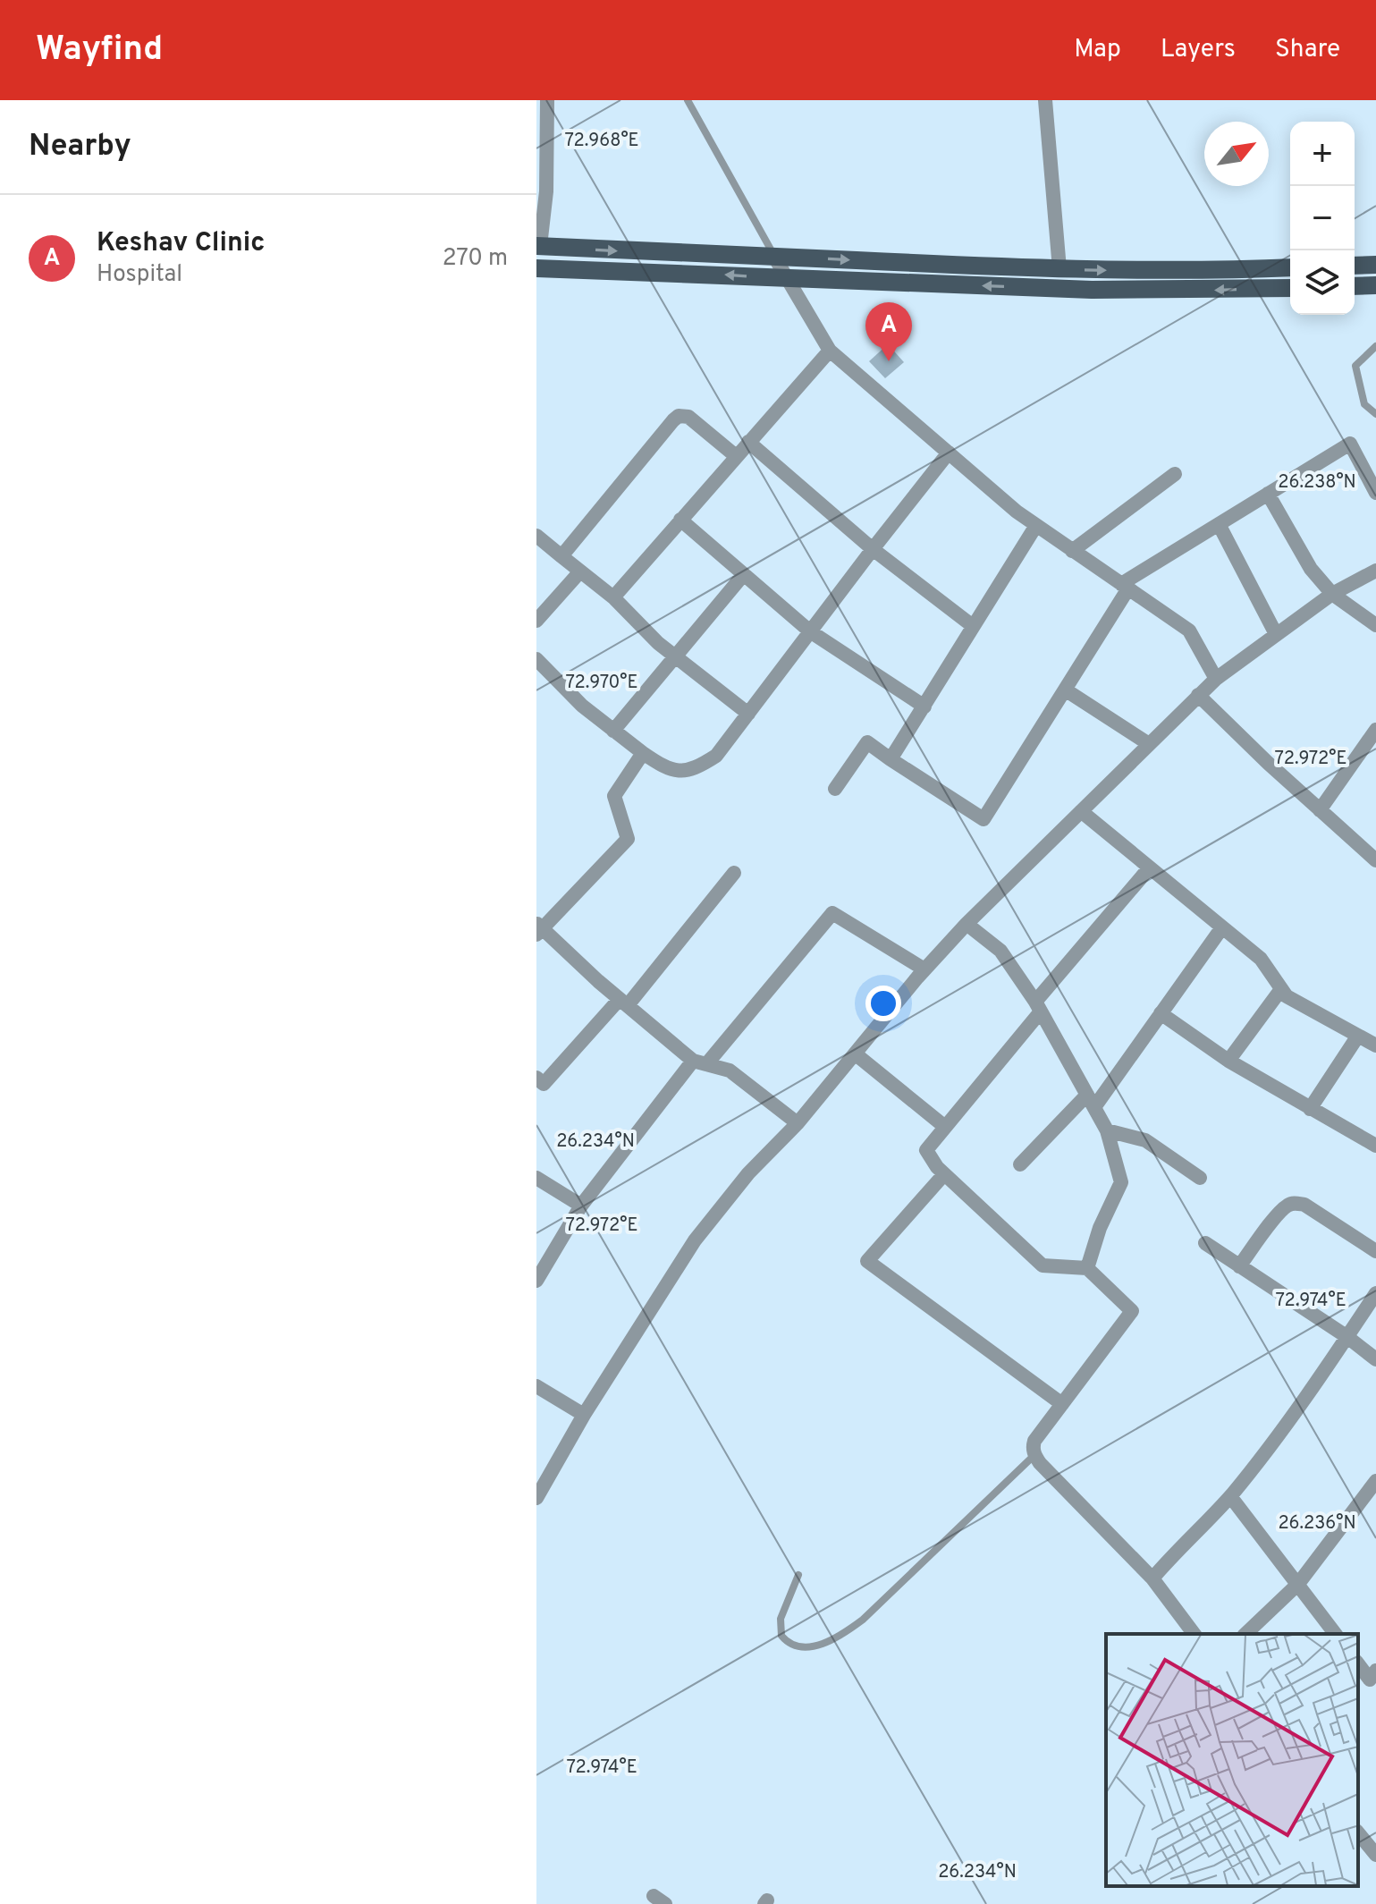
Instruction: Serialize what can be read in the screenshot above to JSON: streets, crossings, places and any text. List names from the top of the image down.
{
  "north": "top right",
  "page": {
    "header": "Wayfind",
    "nav": ["Map", "Layers", "Share"],
    "heading": "Nearby",
    "map_buttons": ["+", "−"],
    "list": [
      {
        "mark": "A",
        "name": "Keshav Clinic",
        "note": "Hospital",
        "value": "270 m"
      }
    ],
    "pins": "A"
  },
  "coordinates": [
    "72.968°E",
    "26.238°N",
    "72.970°E",
    "72.972°E",
    "26.234°N",
    "72.974°E",
    "26.236°N"
  ]
}
